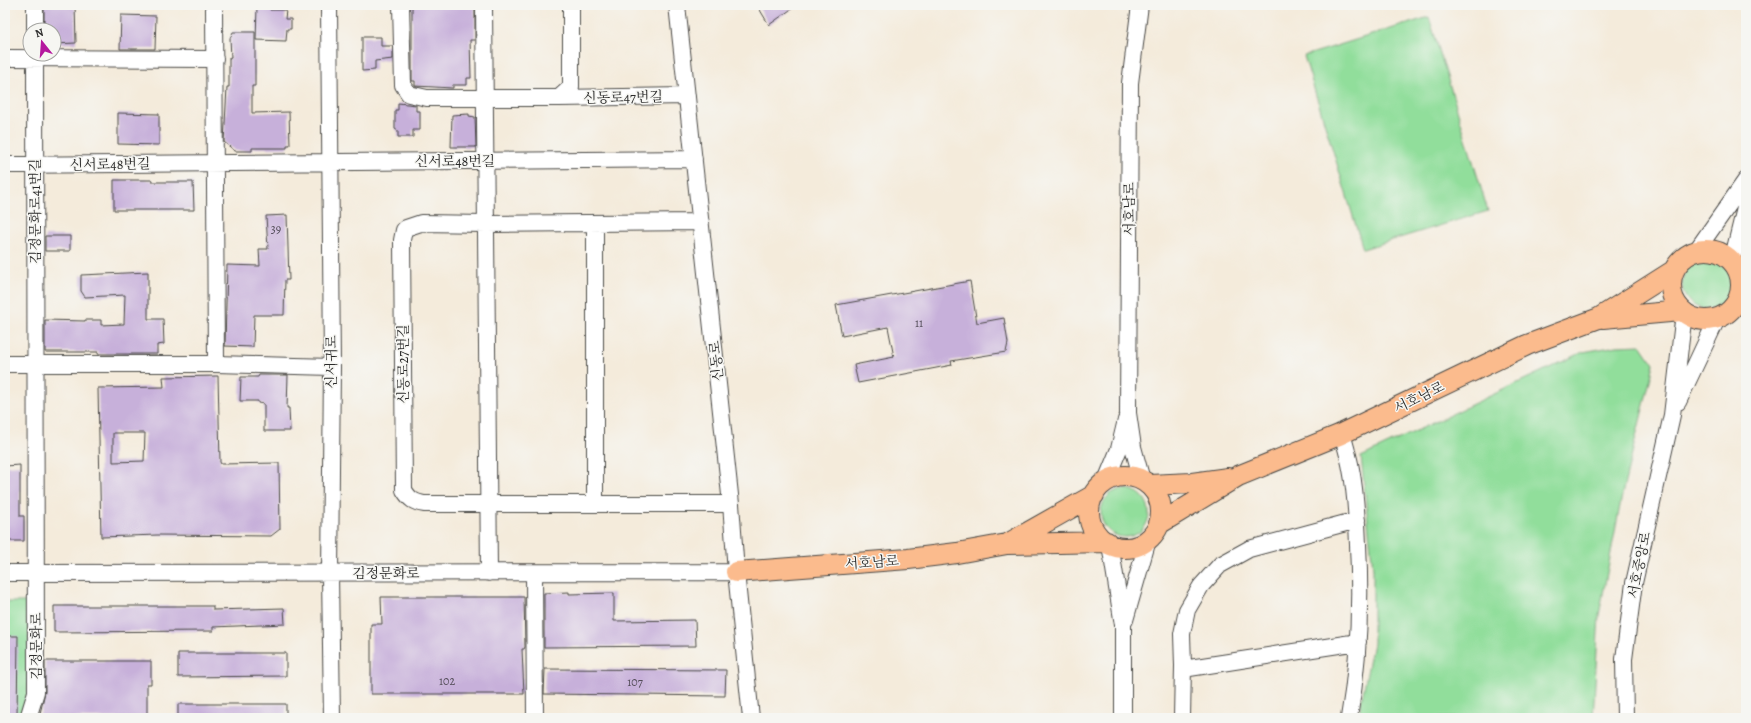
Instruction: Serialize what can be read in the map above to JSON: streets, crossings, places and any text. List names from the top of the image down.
{
  "streets": {
    "main road": ["서호남로"],
    "street": [
      "신동로47번길",
      "신서로48번길",
      "김정문화로41번길",
      "신동로",
      "신서귀로",
      "신동로27번길",
      "서호중앙로",
      "김정문화로"
    ]
  },
  "crossings": [
    ["신동로47번길", "신동로"],
    ["신서로48번길", "김정문화로41번길"],
    ["신서로48번길", "신동로"],
    ["신서로48번길", "신서귀로"],
    ["서호남로", "신동로"],
    ["서호남로", "김정문화로"],
    ["김정문화로41번길", "김정문화로"],
    ["신동로", "신동로27번길"],
    ["신동로", "김정문화로"],
    ["신서귀로", "김정문화로"]
  ],
  "house_numbers": [
    "39",
    "11",
    "102",
    "107"
  ],
  "north": "top"
}
